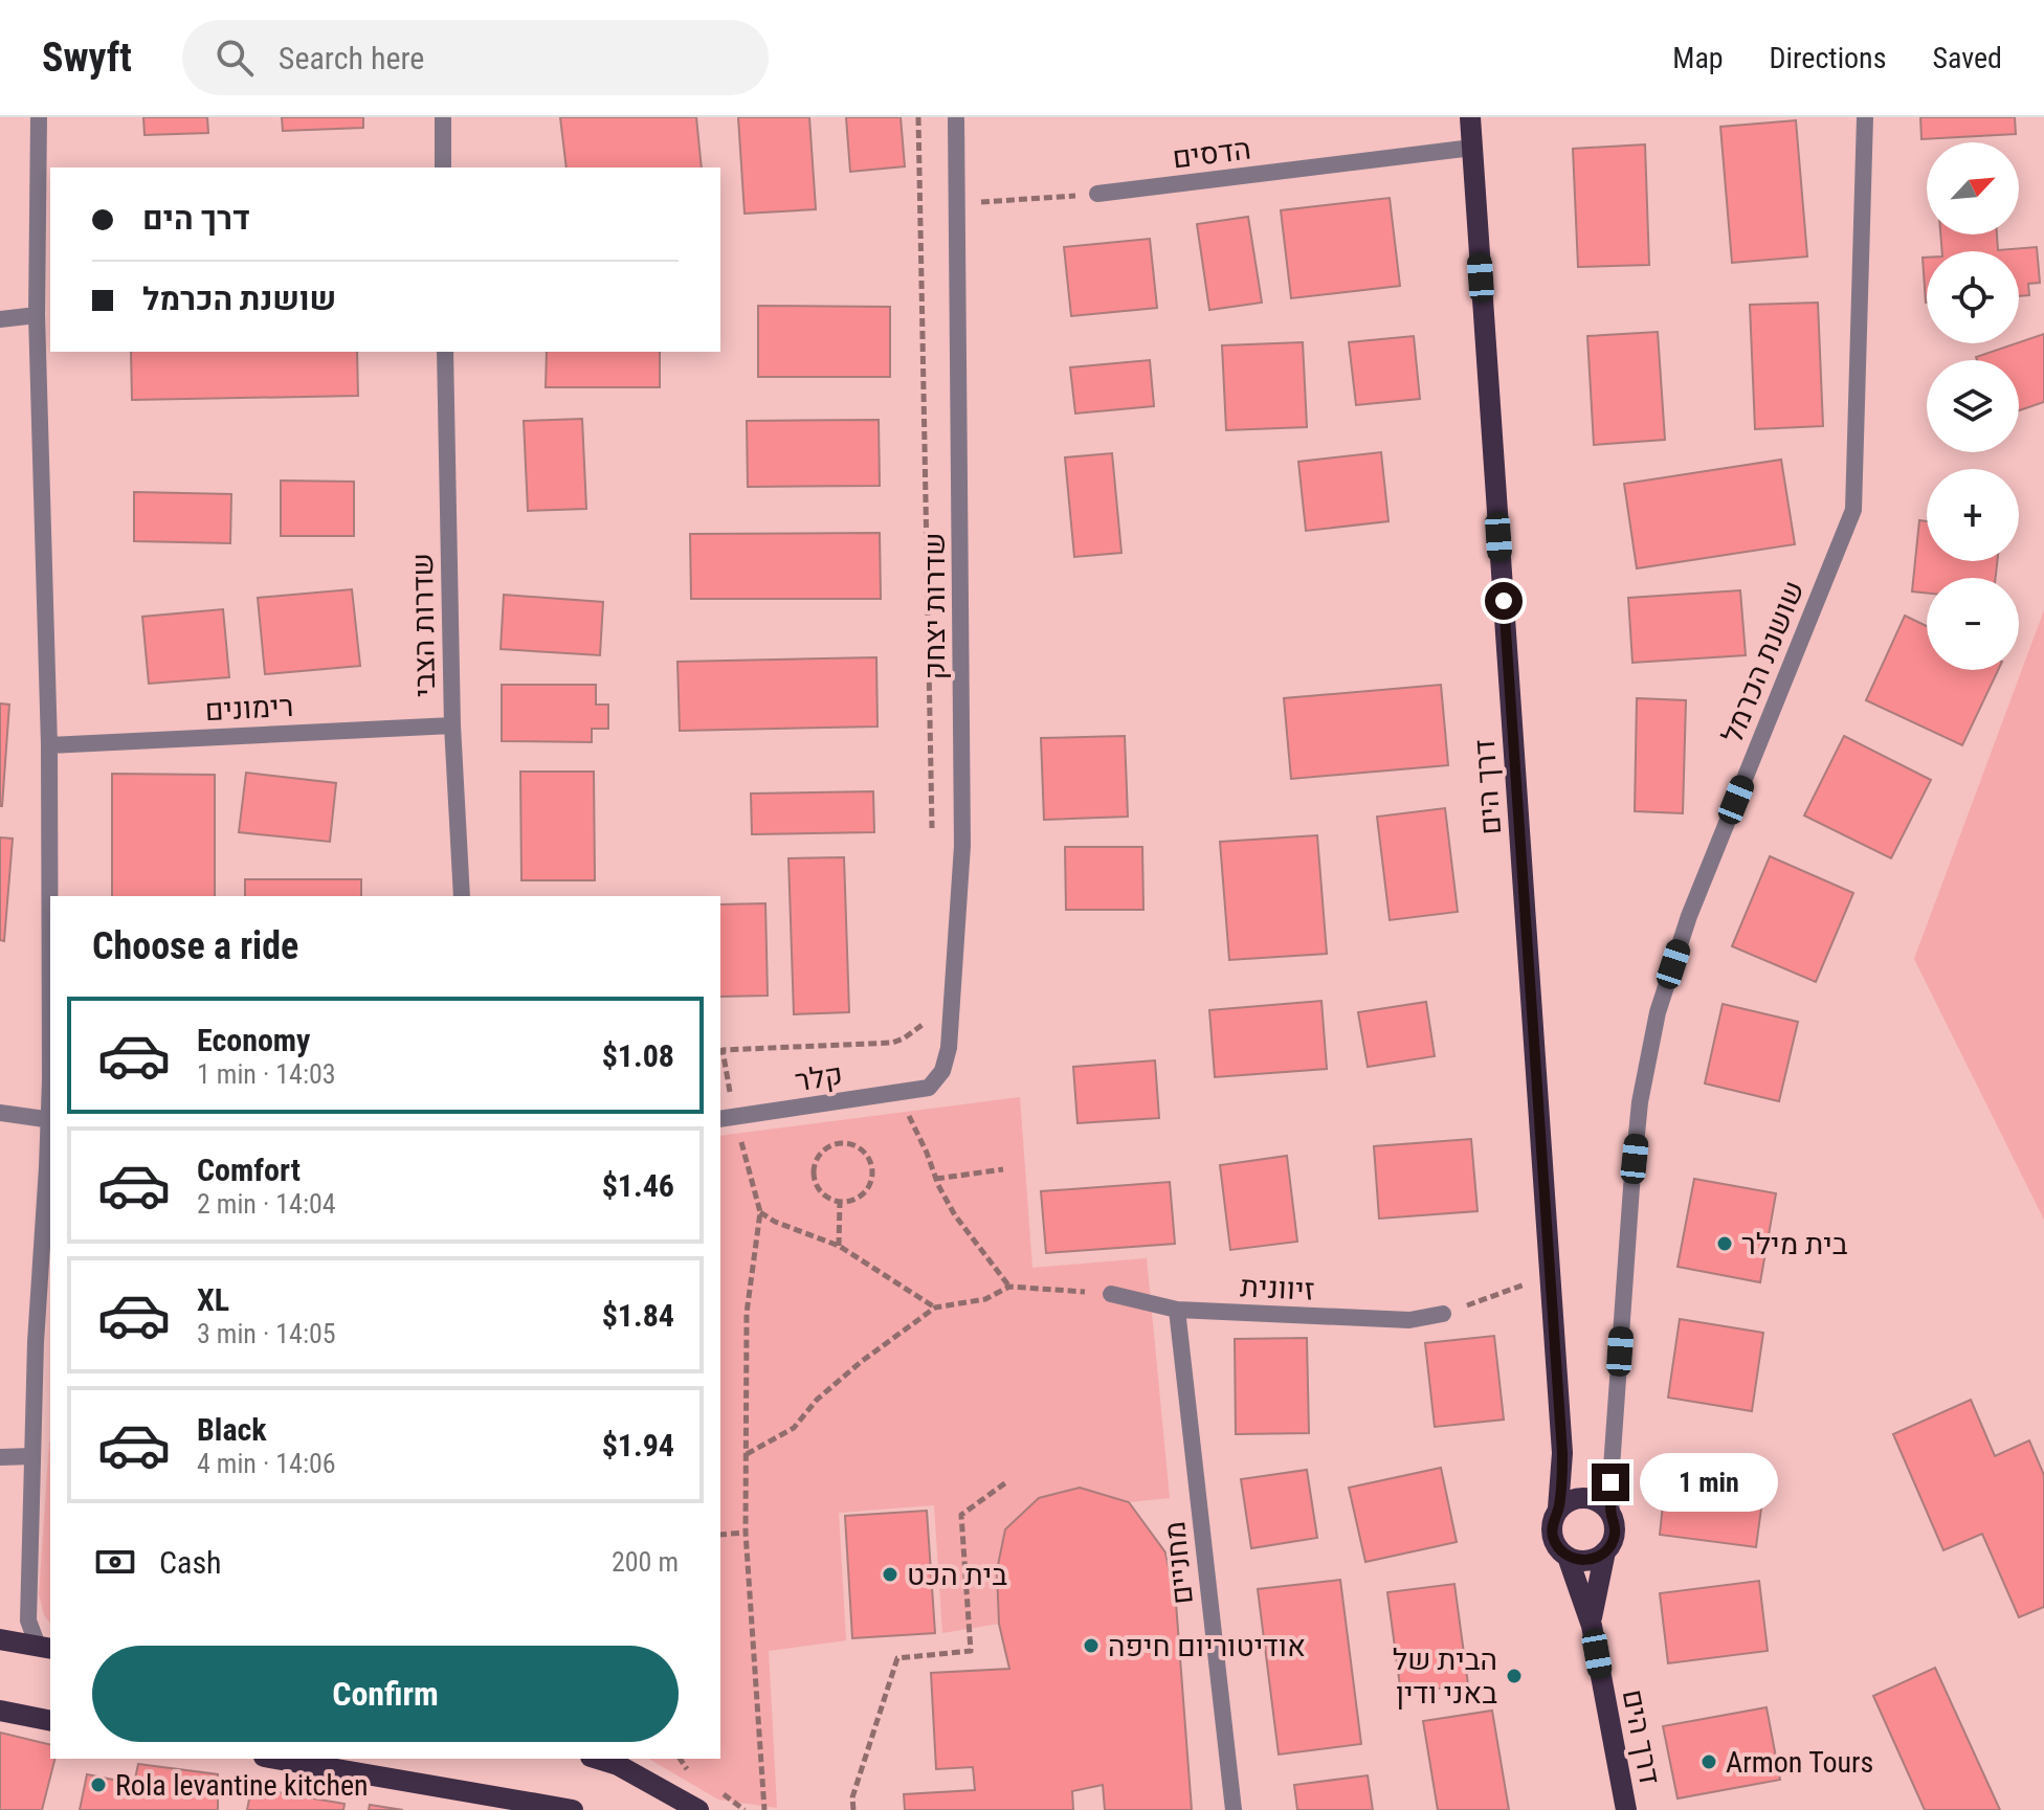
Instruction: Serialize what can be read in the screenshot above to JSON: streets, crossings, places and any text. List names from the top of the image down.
{
  "streets": {
    "main road": ["דרך הים"],
    "street": [
      "הדסים",
      "שדרות יצחק",
      "שדרות הצבי",
      "שושנת הכרמל",
      "רימונים",
      "קלר",
      "זיוונית",
      "מחניים"
    ]
  },
  "crossings": [
    ["הדסים", "דרך הים"],
    ["שדרות יצחק", "קלר"],
    ["שדרות הצבי", "רימונים"],
    ["שושנת הכרמל", "דרך הים"],
    ["זיוונית", "מחניים"]
  ],
  "places": [
    "בית מילר",
    "בית הכט",
    "אודיטוריום חיפה",
    "הבית של באני ודין",
    "Armon Tours",
    "Rola levantine kitchen"
  ],
  "north": "top right",
  "page": {
    "header": "Swyft",
    "search": "Search here",
    "nav": ["Map", "Directions", "Saved"],
    "map_buttons": ["+", "−"],
    "banner": ["דרך הים", "שושנת הכרמל"],
    "heading": "Choose a ride",
    "list": [
      {
        "name": "Economy",
        "note": "1 min · 14:03",
        "value": "$1.08"
      },
      {
        "name": "Comfort",
        "note": "2 min · 14:04",
        "value": "$1.46"
      },
      {
        "name": "XL",
        "note": "3 min · 14:05",
        "value": "$1.84"
      },
      {
        "name": "Black",
        "note": "4 min · 14:06",
        "value": "$1.94"
      }
    ],
    "bubble": "1 min",
    "pay": ["Cash", "200 m"],
    "buttons": "Confirm"
  }
}
